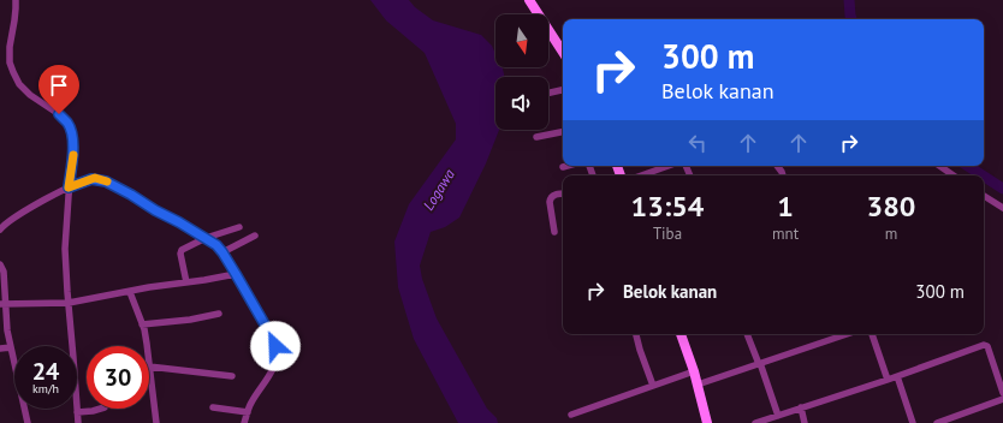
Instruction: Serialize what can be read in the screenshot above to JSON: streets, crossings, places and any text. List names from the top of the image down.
{
  "water": ["Logawa"],
  "north": "bottom",
  "page": {
    "turn": ["300 m", "Belok kanan"],
    "eta": [
      "13:54",
      "Tiba",
      "1",
      "mnt",
      "380",
      "m"
    ],
    "list": [
      {
        "name": "Belok kanan",
        "value": "300 m"
      }
    ],
    "speed": "24 km/h",
    "limit": "30"
  }
}
